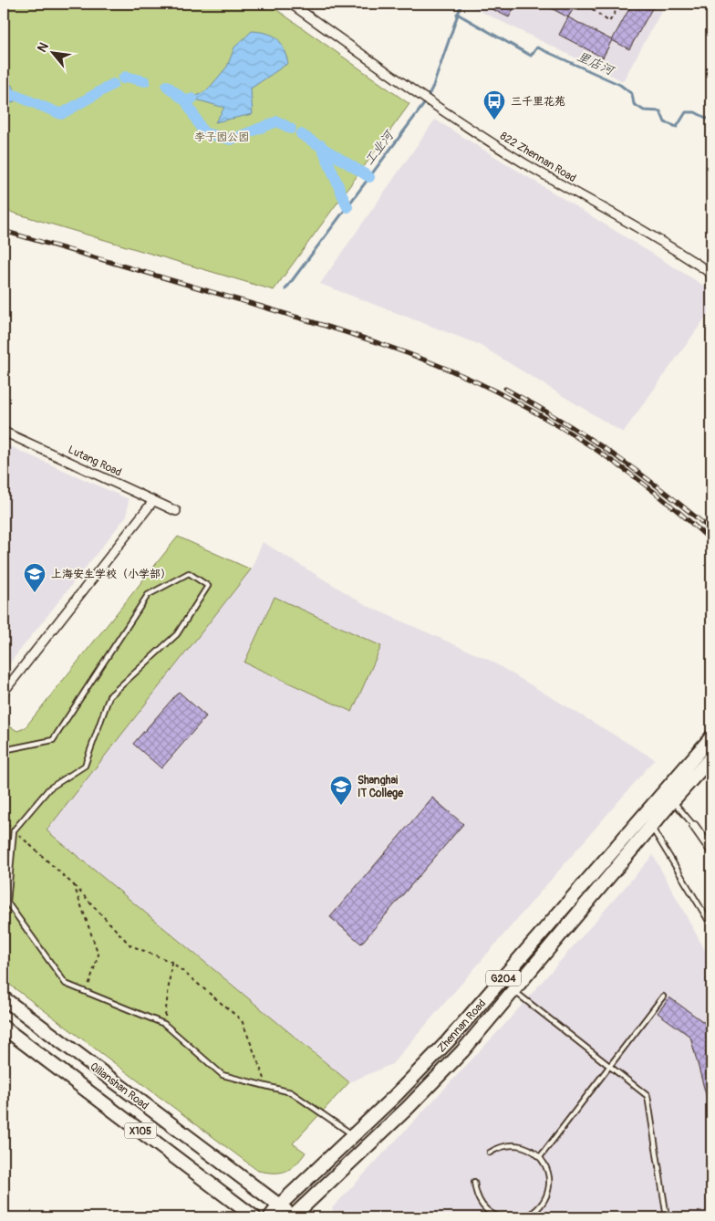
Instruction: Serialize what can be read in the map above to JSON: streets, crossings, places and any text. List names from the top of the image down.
{
  "streets": {
    "main road": [
      "G204",
      "Zhennan Road",
      "Qilianshan Road",
      "X105"
    ],
    "street": ["822 Zhennan Road", "Lutang Road"]
  },
  "crossings": [
    ["Zhennan Road", "Qilianshan Road"]
  ],
  "water": ["里店河", "工业河"],
  "parks": ["李子园公园"],
  "places": {
    "bus stop": ["三千里花苑"],
    "school or university": ["上海安生学校（小学部）", "Shanghai IT College"]
  },
  "north": "top left"
}
